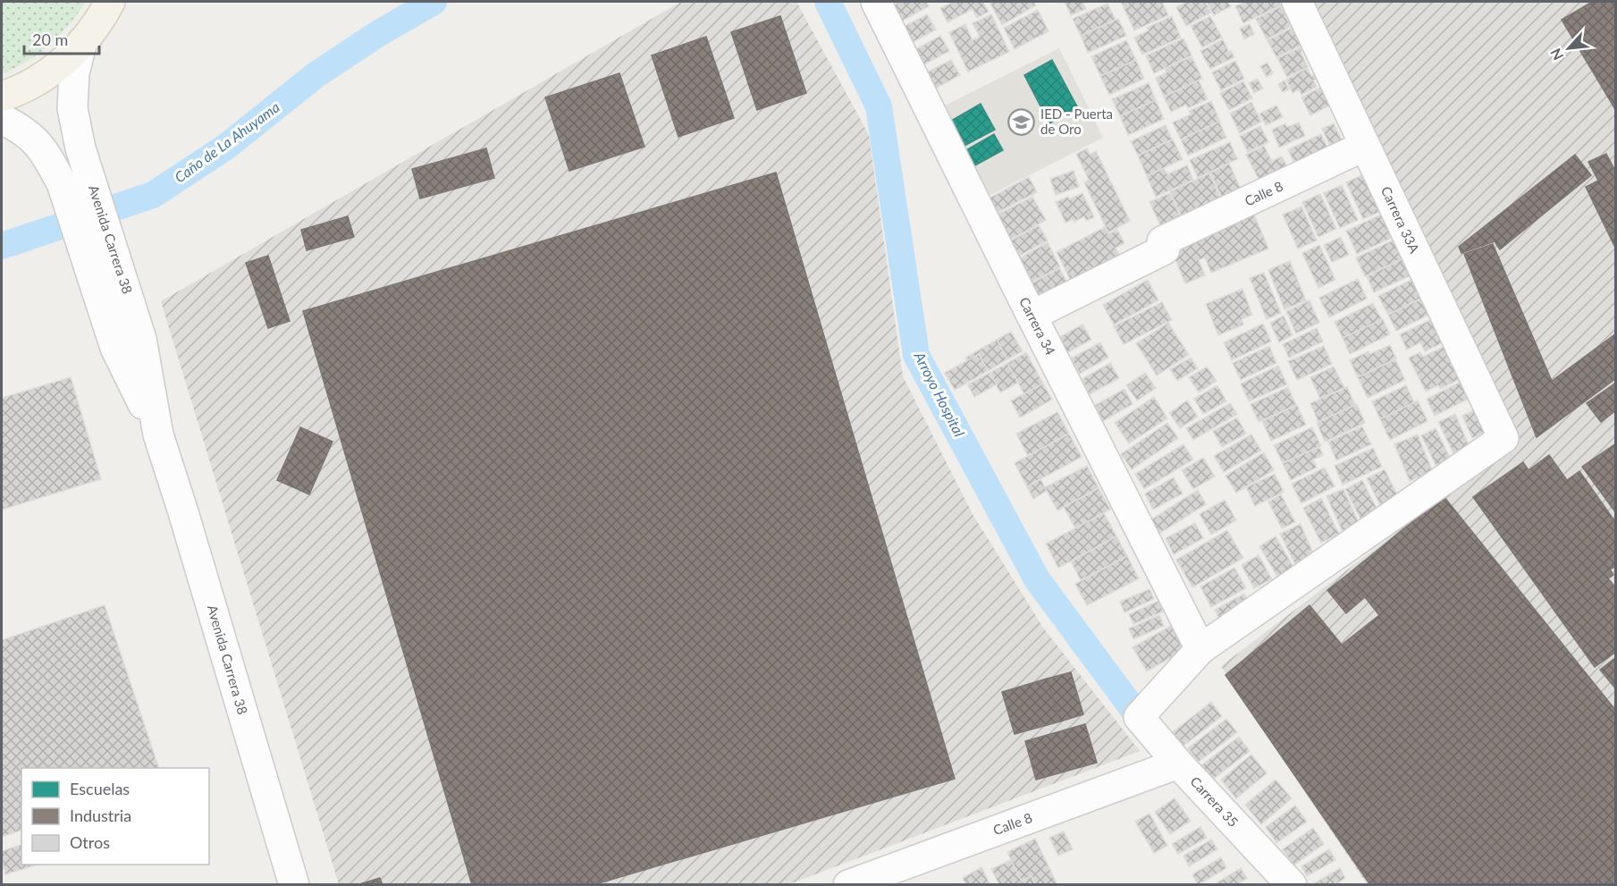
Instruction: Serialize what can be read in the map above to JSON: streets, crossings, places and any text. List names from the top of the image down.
{
  "streets": {
    "street": [
      "Calle 8",
      "Carrera 33A",
      "Avenida Carrera 38",
      "Carrera 34",
      "Carrera 35"
    ]
  },
  "crossings": [
    ["Calle 8", "Carrera 33A"],
    ["Calle 8", "Carrera 34"],
    ["Calle 8", "Carrera 35"],
    ["Carrera 33A", "Carrera 34"],
    ["Carrera 33A", "Carrera 35"],
    ["Carrera 34", "Carrera 35"]
  ],
  "water": ["Caño de La Ahuyama", "Arroyo Hospital"],
  "places": {
    "school or university": ["IED - Puerta de Oro"]
  },
  "legend": ["Escuelas", "Industria", "Otros"],
  "scale_bar": "20 m",
  "north": "bottom left"
}
